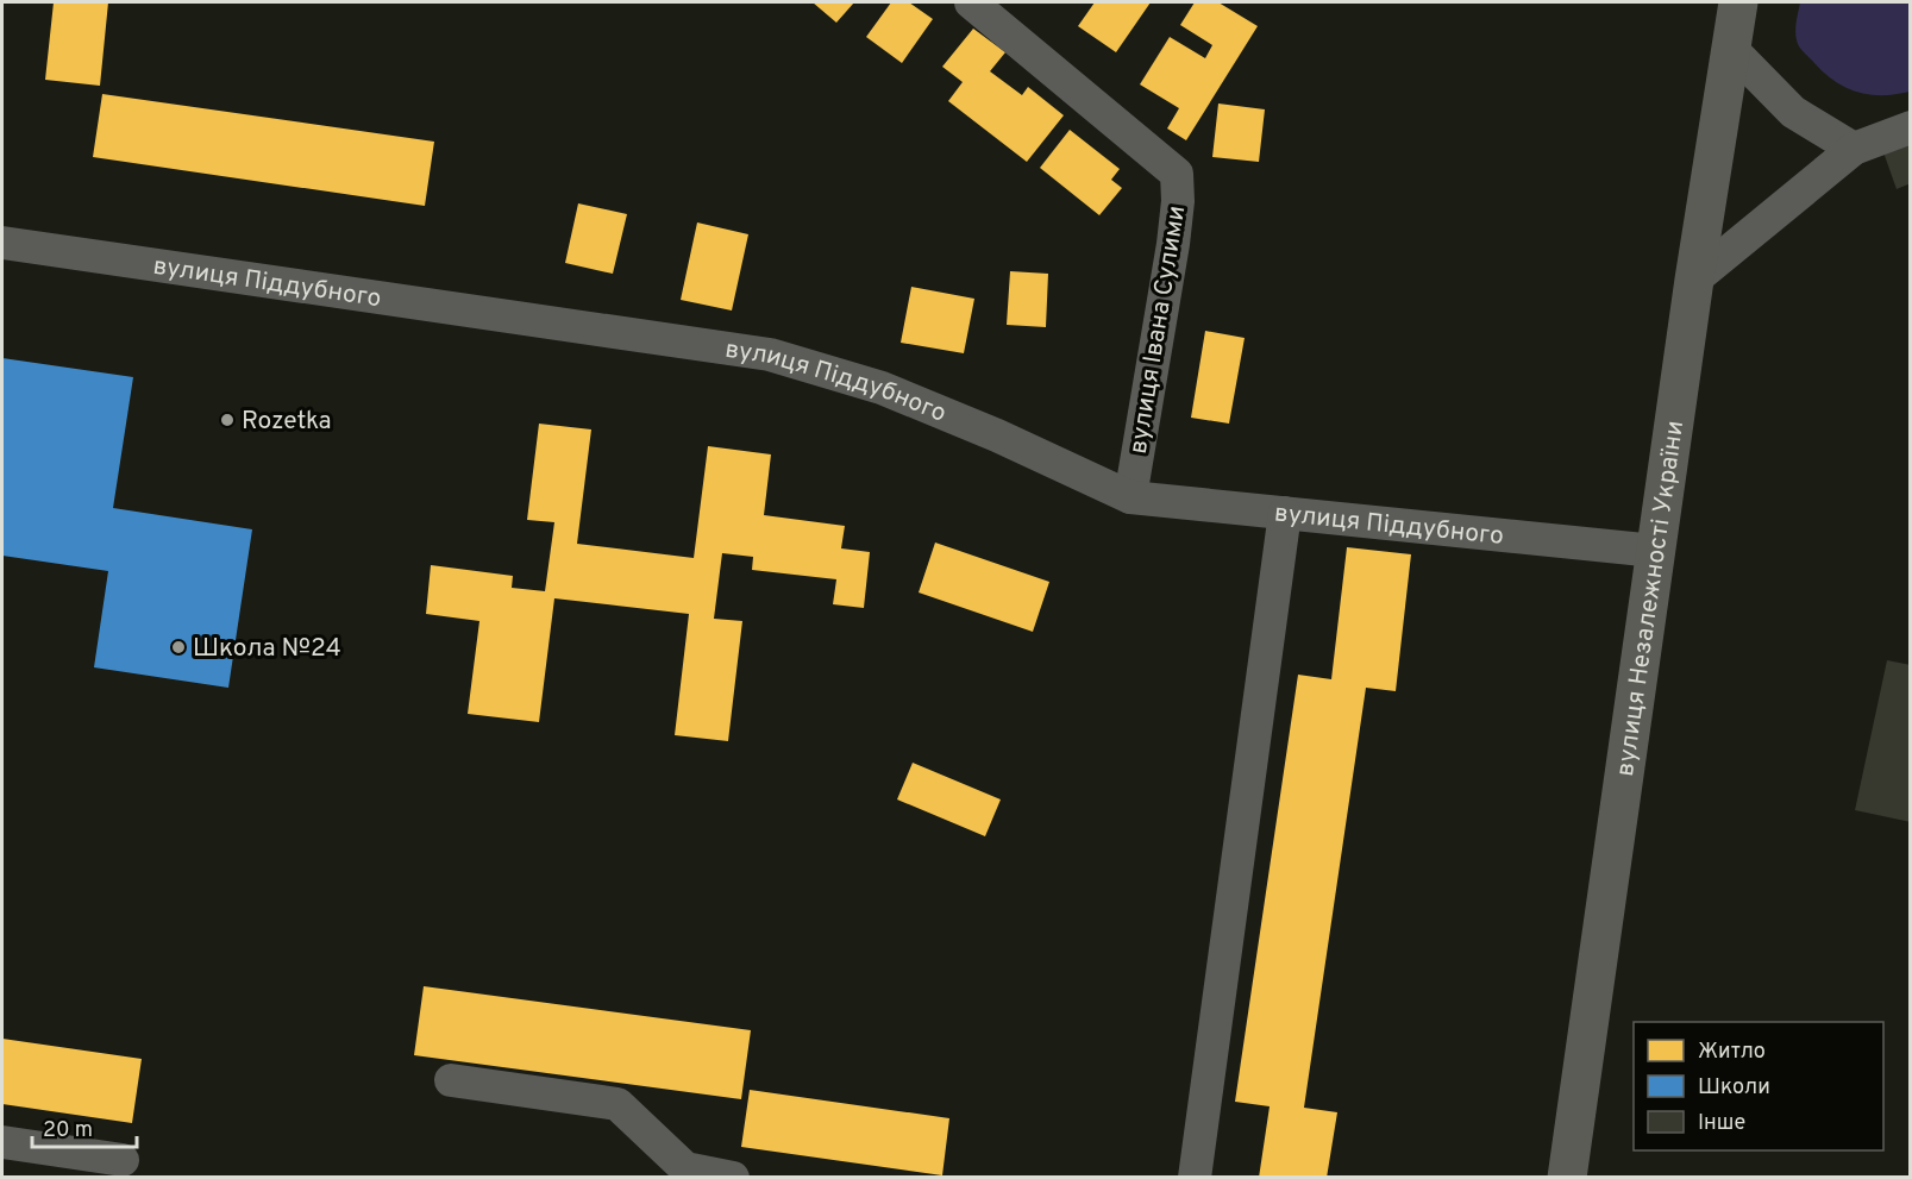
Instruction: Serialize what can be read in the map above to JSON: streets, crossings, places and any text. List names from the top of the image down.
{
  "streets": {
    "main road": ["вулиця Незалежності України"],
    "street": ["вулиця Піддубного", "вулиця Івана Сулими"]
  },
  "crossings": [
    ["вулиця Піддубного", "вулиця Івана Сулими"],
    ["вулиця Піддубного", "вулиця Незалежності України"]
  ],
  "places": ["Rozetka", "Школа №24"],
  "legend": ["Житло", "Школи", "Інше"],
  "scale_bar": "20 m"
}
